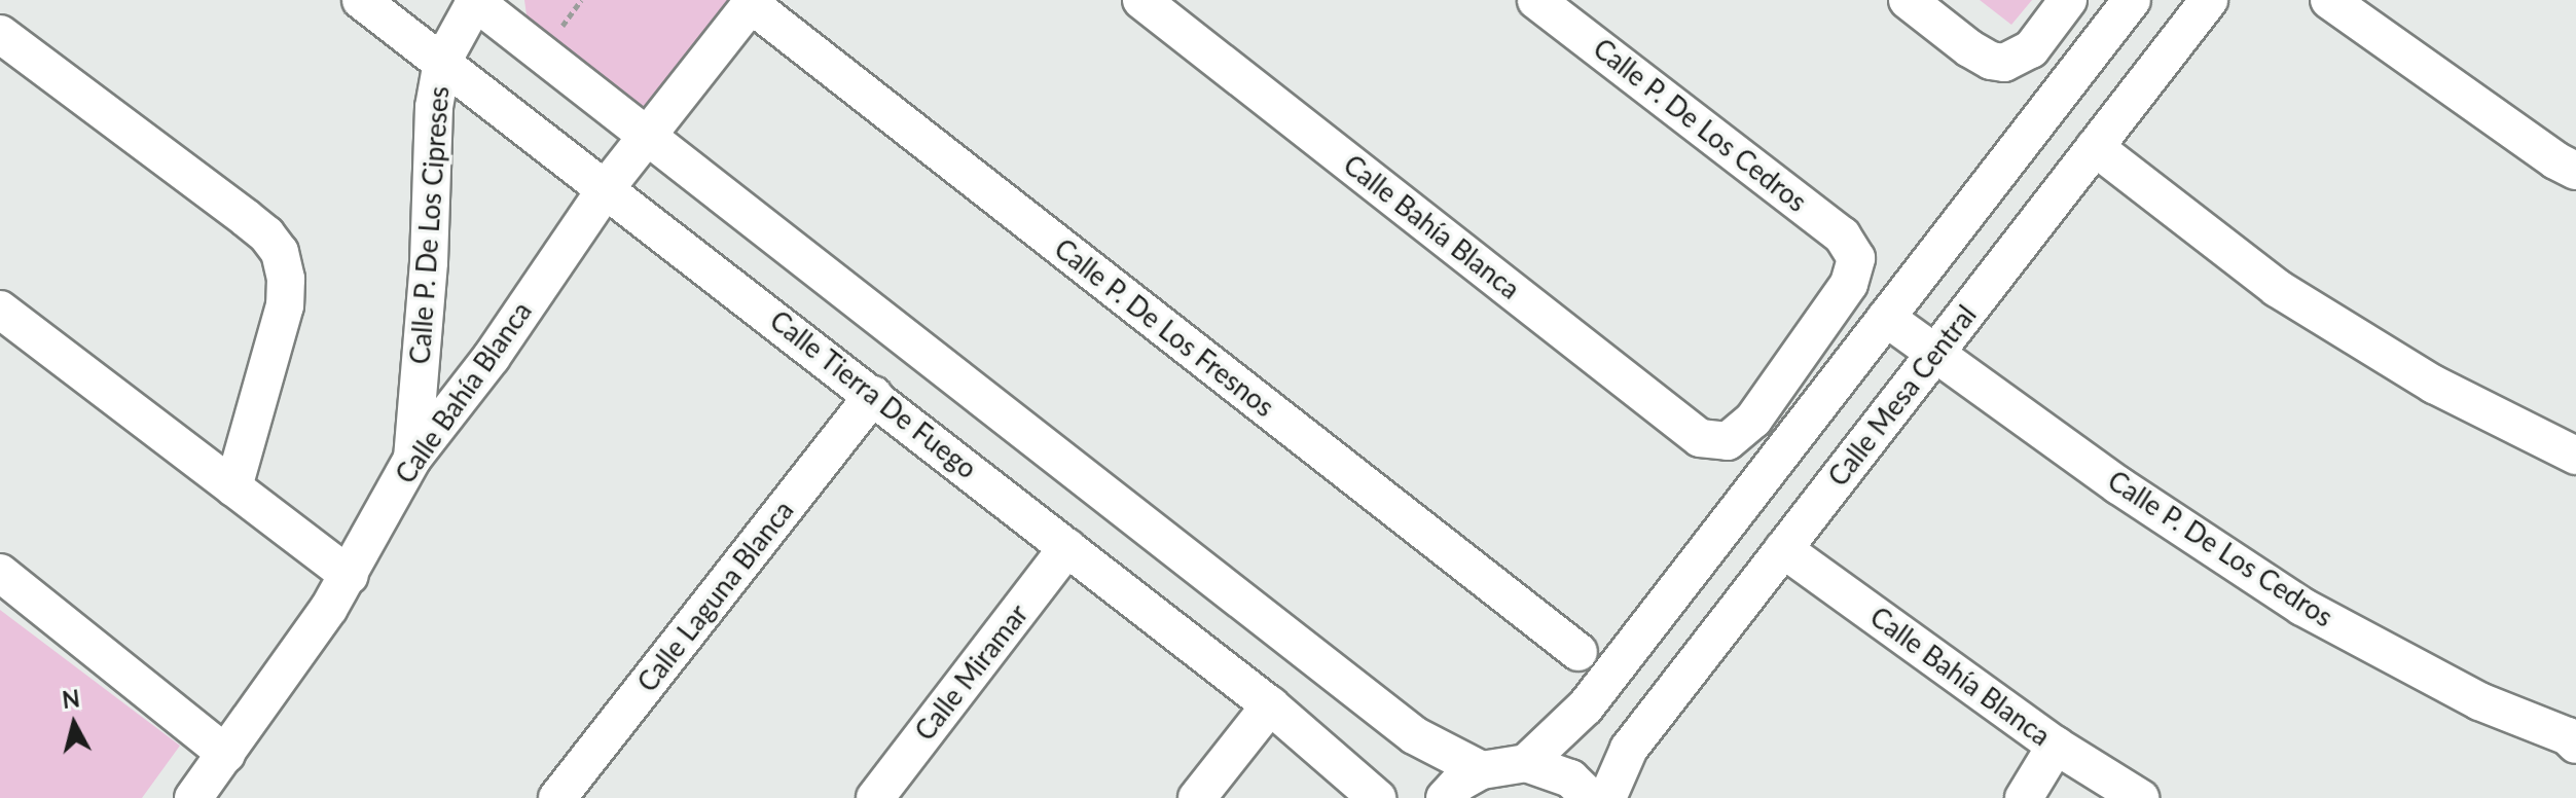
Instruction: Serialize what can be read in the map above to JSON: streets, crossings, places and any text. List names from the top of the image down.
{
  "streets": {
    "street": [
      "Calle P. De Los Cedros",
      "Calle P. De Los Cipreses",
      "Calle Bahía Blanca",
      "Calle P. De Los Fresnos",
      "Calle Tierra De Fuego",
      "Calle Mesa Central",
      "Calle Laguna Blanca",
      "Calle Miramar"
    ]
  },
  "crossings": [
    ["Calle P. De Los Cedros", "Calle Bahía Blanca"],
    ["Calle P. De Los Cedros", "Calle Mesa Central"],
    ["Calle P. De Los Cipreses", "Calle Bahía Blanca"],
    ["Calle P. De Los Cipreses", "Calle Tierra De Fuego"],
    ["Calle Bahía Blanca", "Calle P. De Los Fresnos"],
    ["Calle Bahía Blanca", "Calle Tierra De Fuego"],
    ["Calle Bahía Blanca", "Calle Mesa Central"],
    ["Calle Tierra De Fuego", "Calle Laguna Blanca"],
    ["Calle Tierra De Fuego", "Calle Miramar"]
  ],
  "north": "top"
}
